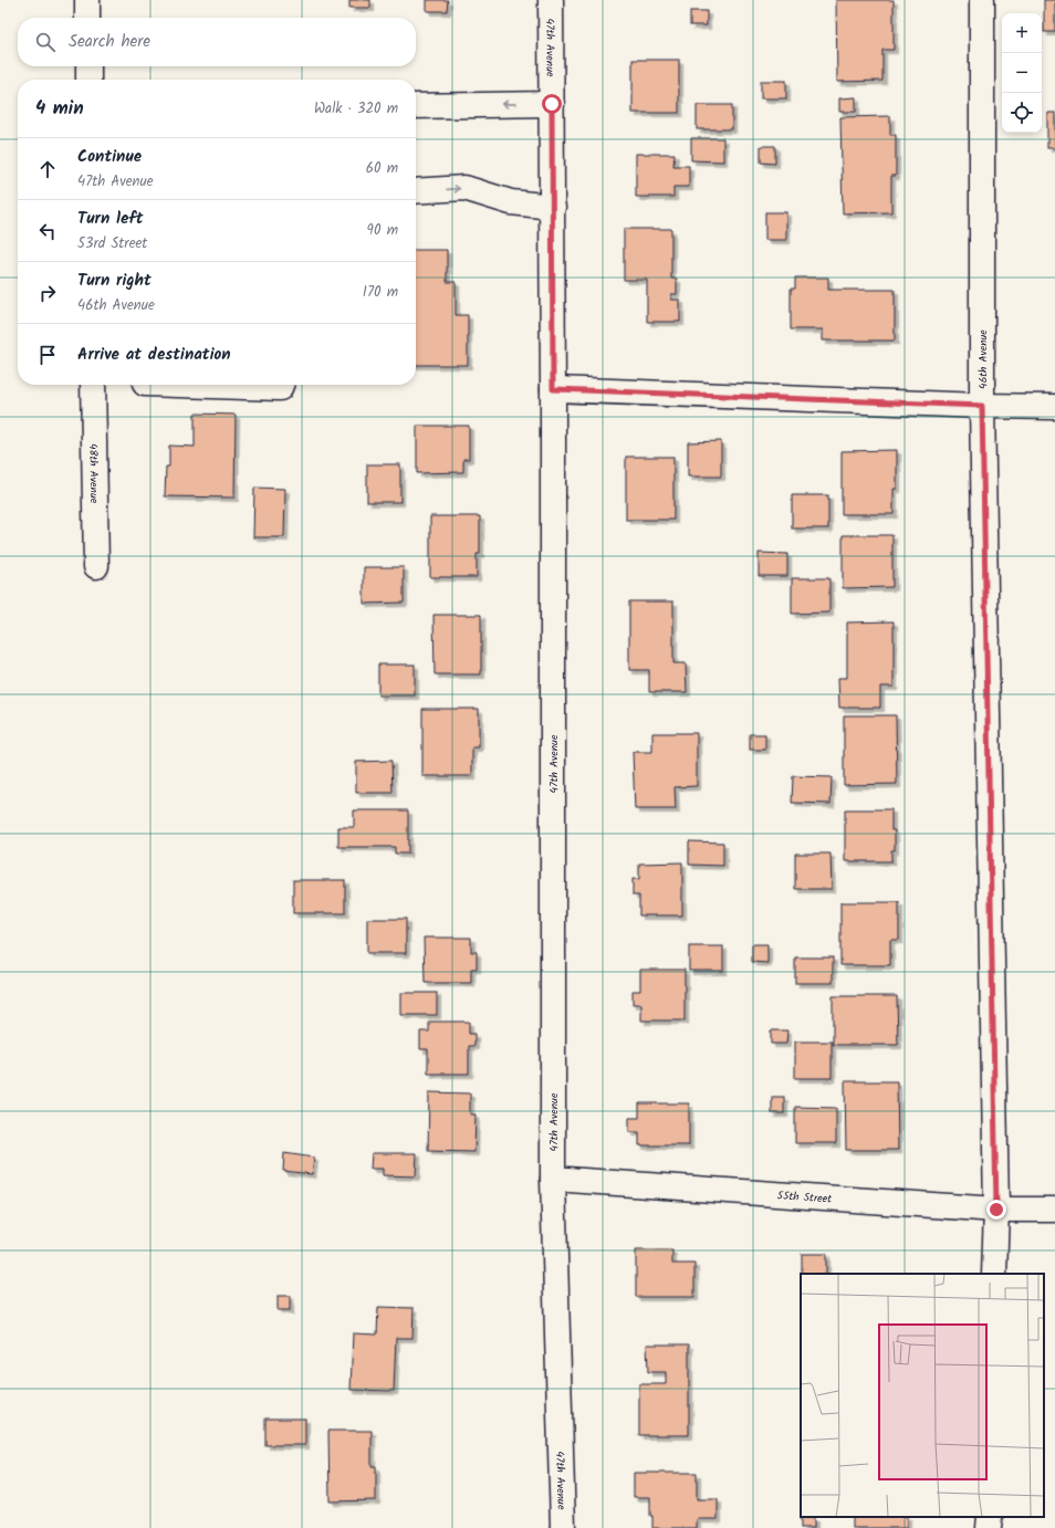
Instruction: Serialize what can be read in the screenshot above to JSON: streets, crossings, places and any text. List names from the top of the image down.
{
  "streets": {
    "street": [
      "47th Avenue",
      "46th Avenue",
      "48th Avenue",
      "55th Street"
    ]
  },
  "crossings": [
    ["47th Avenue", "55th Street"],
    ["46th Avenue", "55th Street"]
  ],
  "page": {
    "map_buttons": ["+", "−"],
    "search": "Search here",
    "heading": ["4 min", "Walk · 320 m"],
    "list": [
      ["Continue", "47th Avenue", "60 m"],
      ["Turn left", "53rd Street", "90 m"],
      ["Turn right", "46th Avenue", "170 m"],
      "Arrive at destination"
    ]
  }
}
